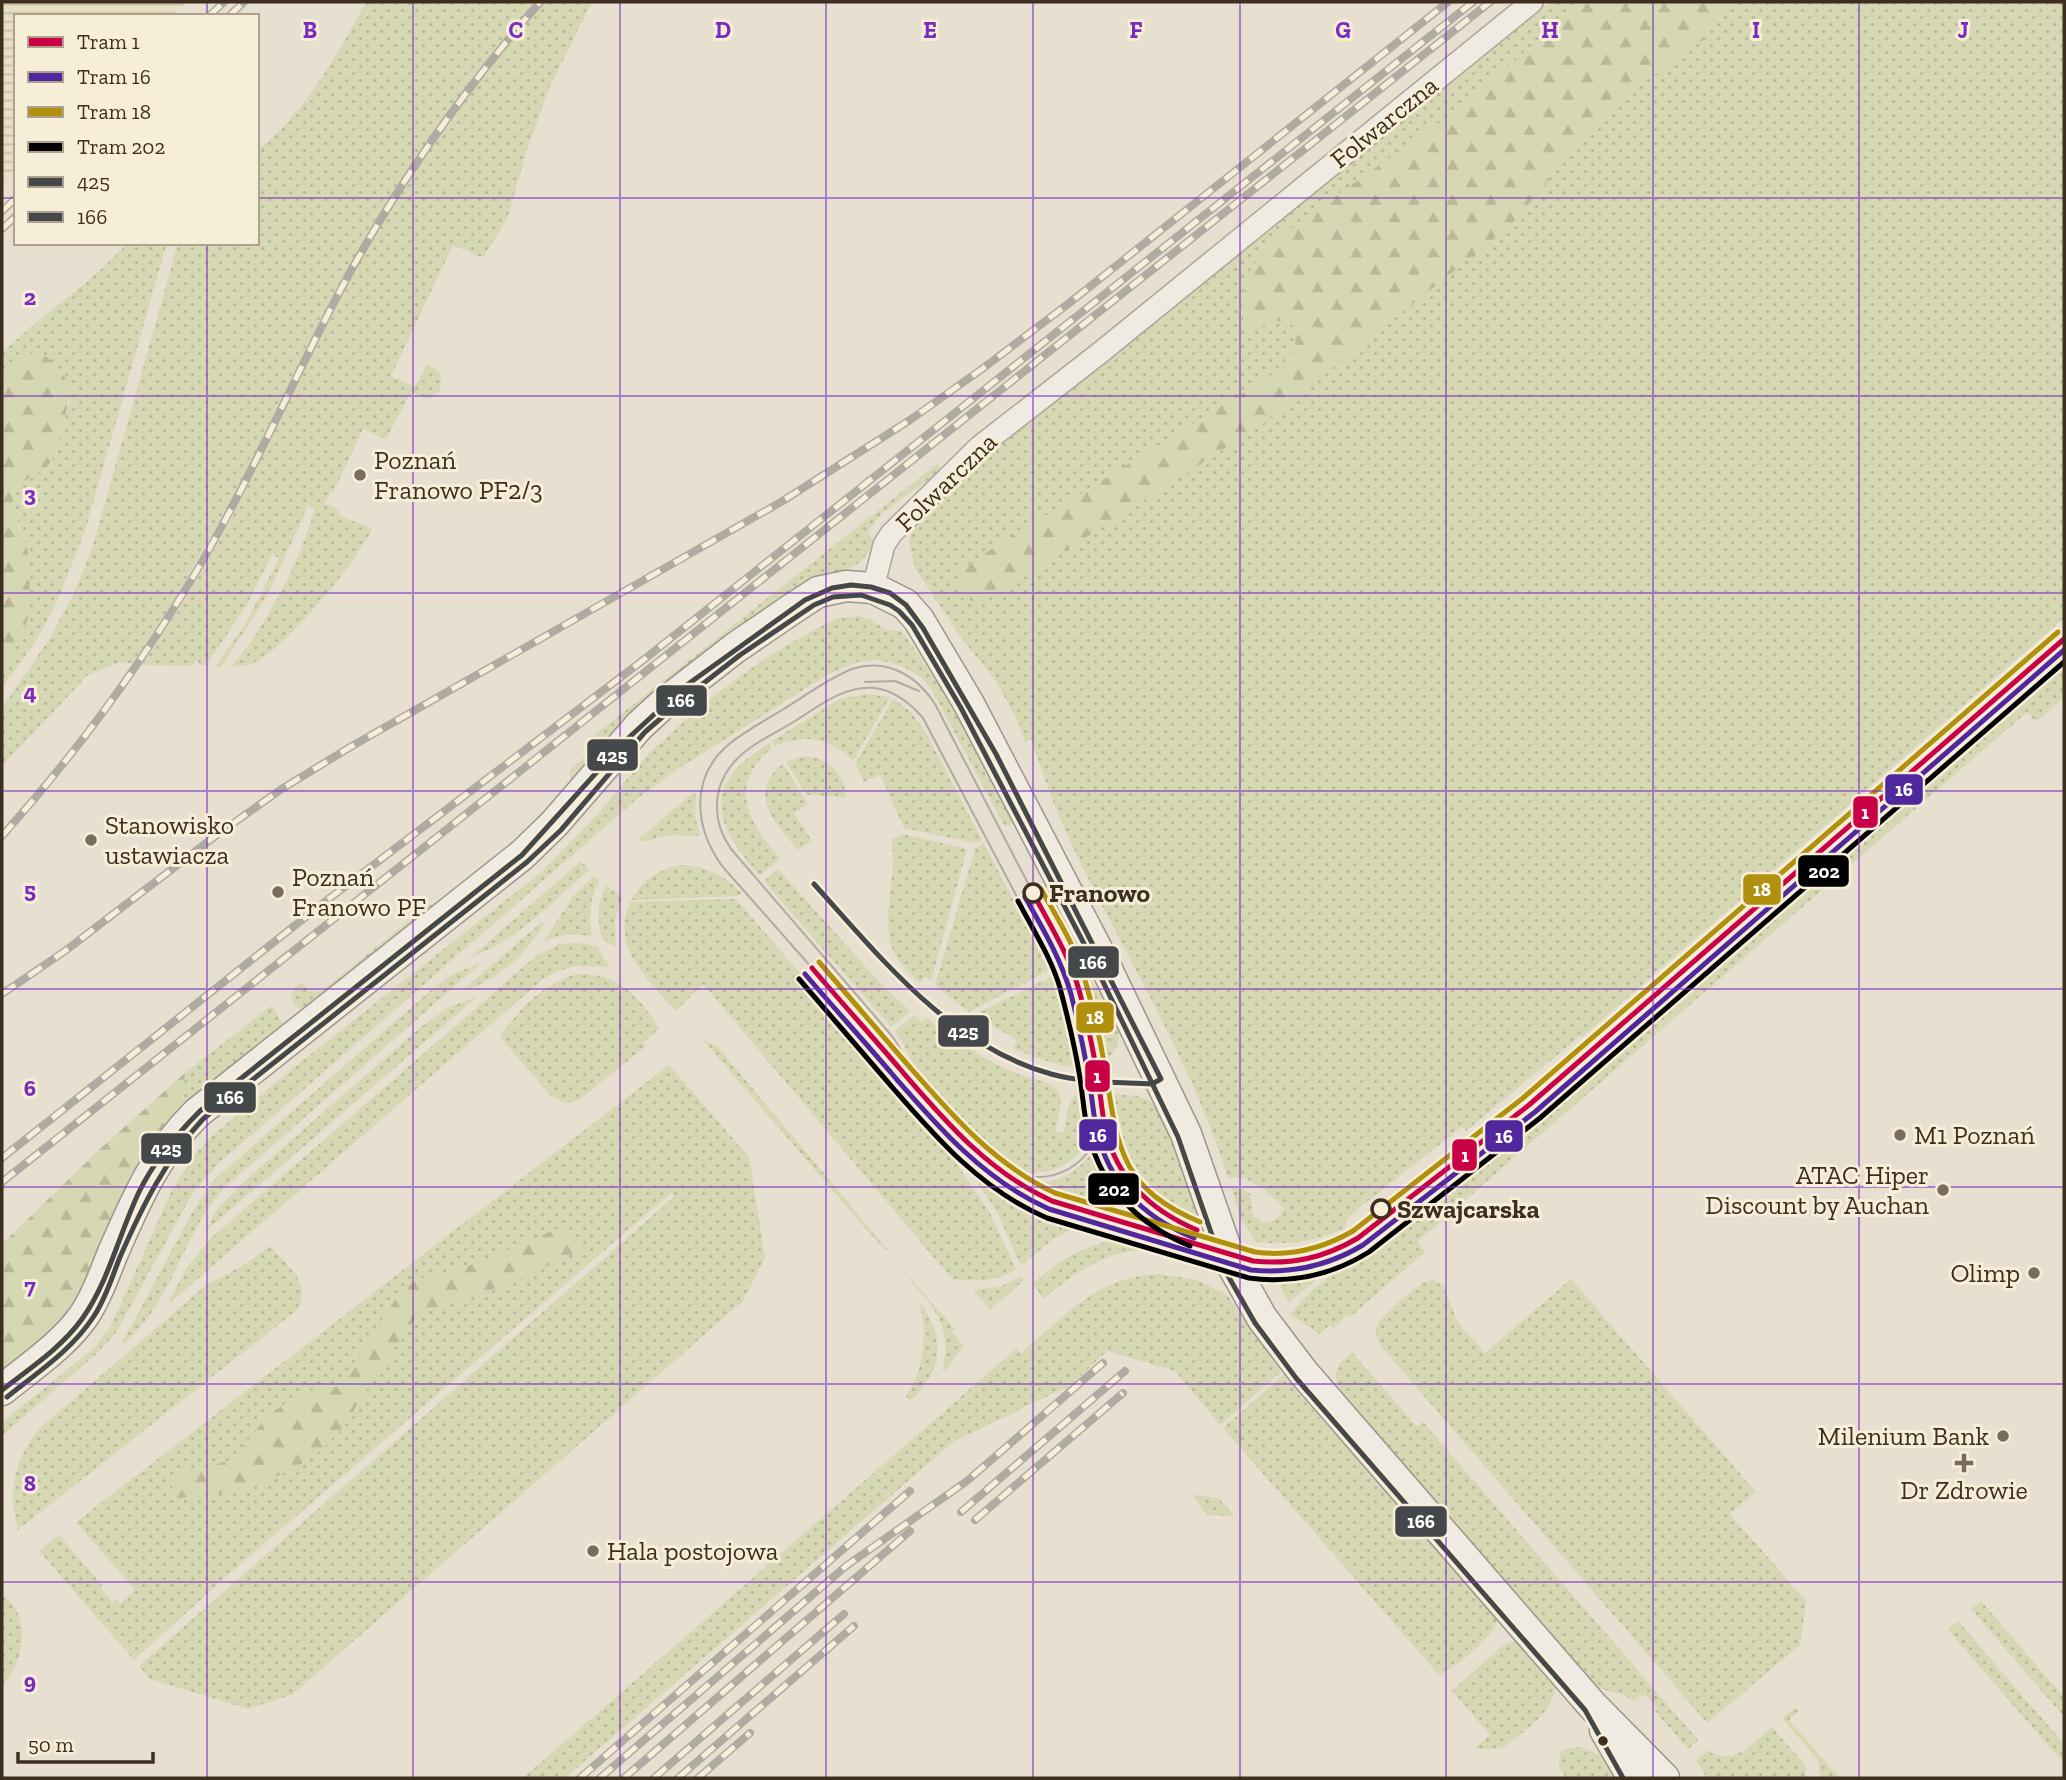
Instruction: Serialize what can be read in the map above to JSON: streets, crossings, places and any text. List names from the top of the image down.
{
  "streets": {
    "street": ["Folwarczna"]
  },
  "places": {
    "other": [
      "Poznań Franowo PF2/3",
      "Stanowisko ustawiacza",
      "Poznań Franowo PF",
      "Franowo",
      "M1 Poznań",
      "ATAC Hiper Discount by Auchan",
      "Szwajcarska",
      "Olimp",
      "Milenium Bank",
      "Hala postojowa"
    ],
    "health": ["Dr Zdrowie"]
  },
  "lines": [
    "transit line 425",
    "transit line 166",
    "tram line 18",
    "tram line 1",
    "tram line 16",
    "tram line 202"
  ],
  "legend": [
    "Tram 1",
    "Tram 16",
    "Tram 18",
    "Tram 202",
    "425",
    "166"
  ],
  "scale_bar": "50 m",
  "grid": {
    "columns": [
      "B",
      "C",
      "D",
      "E",
      "F",
      "G",
      "H",
      "I",
      "J"
    ],
    "rows": [
      "2",
      "3",
      "4",
      "5",
      "6",
      "7",
      "8",
      "9"
    ]
  }
}
